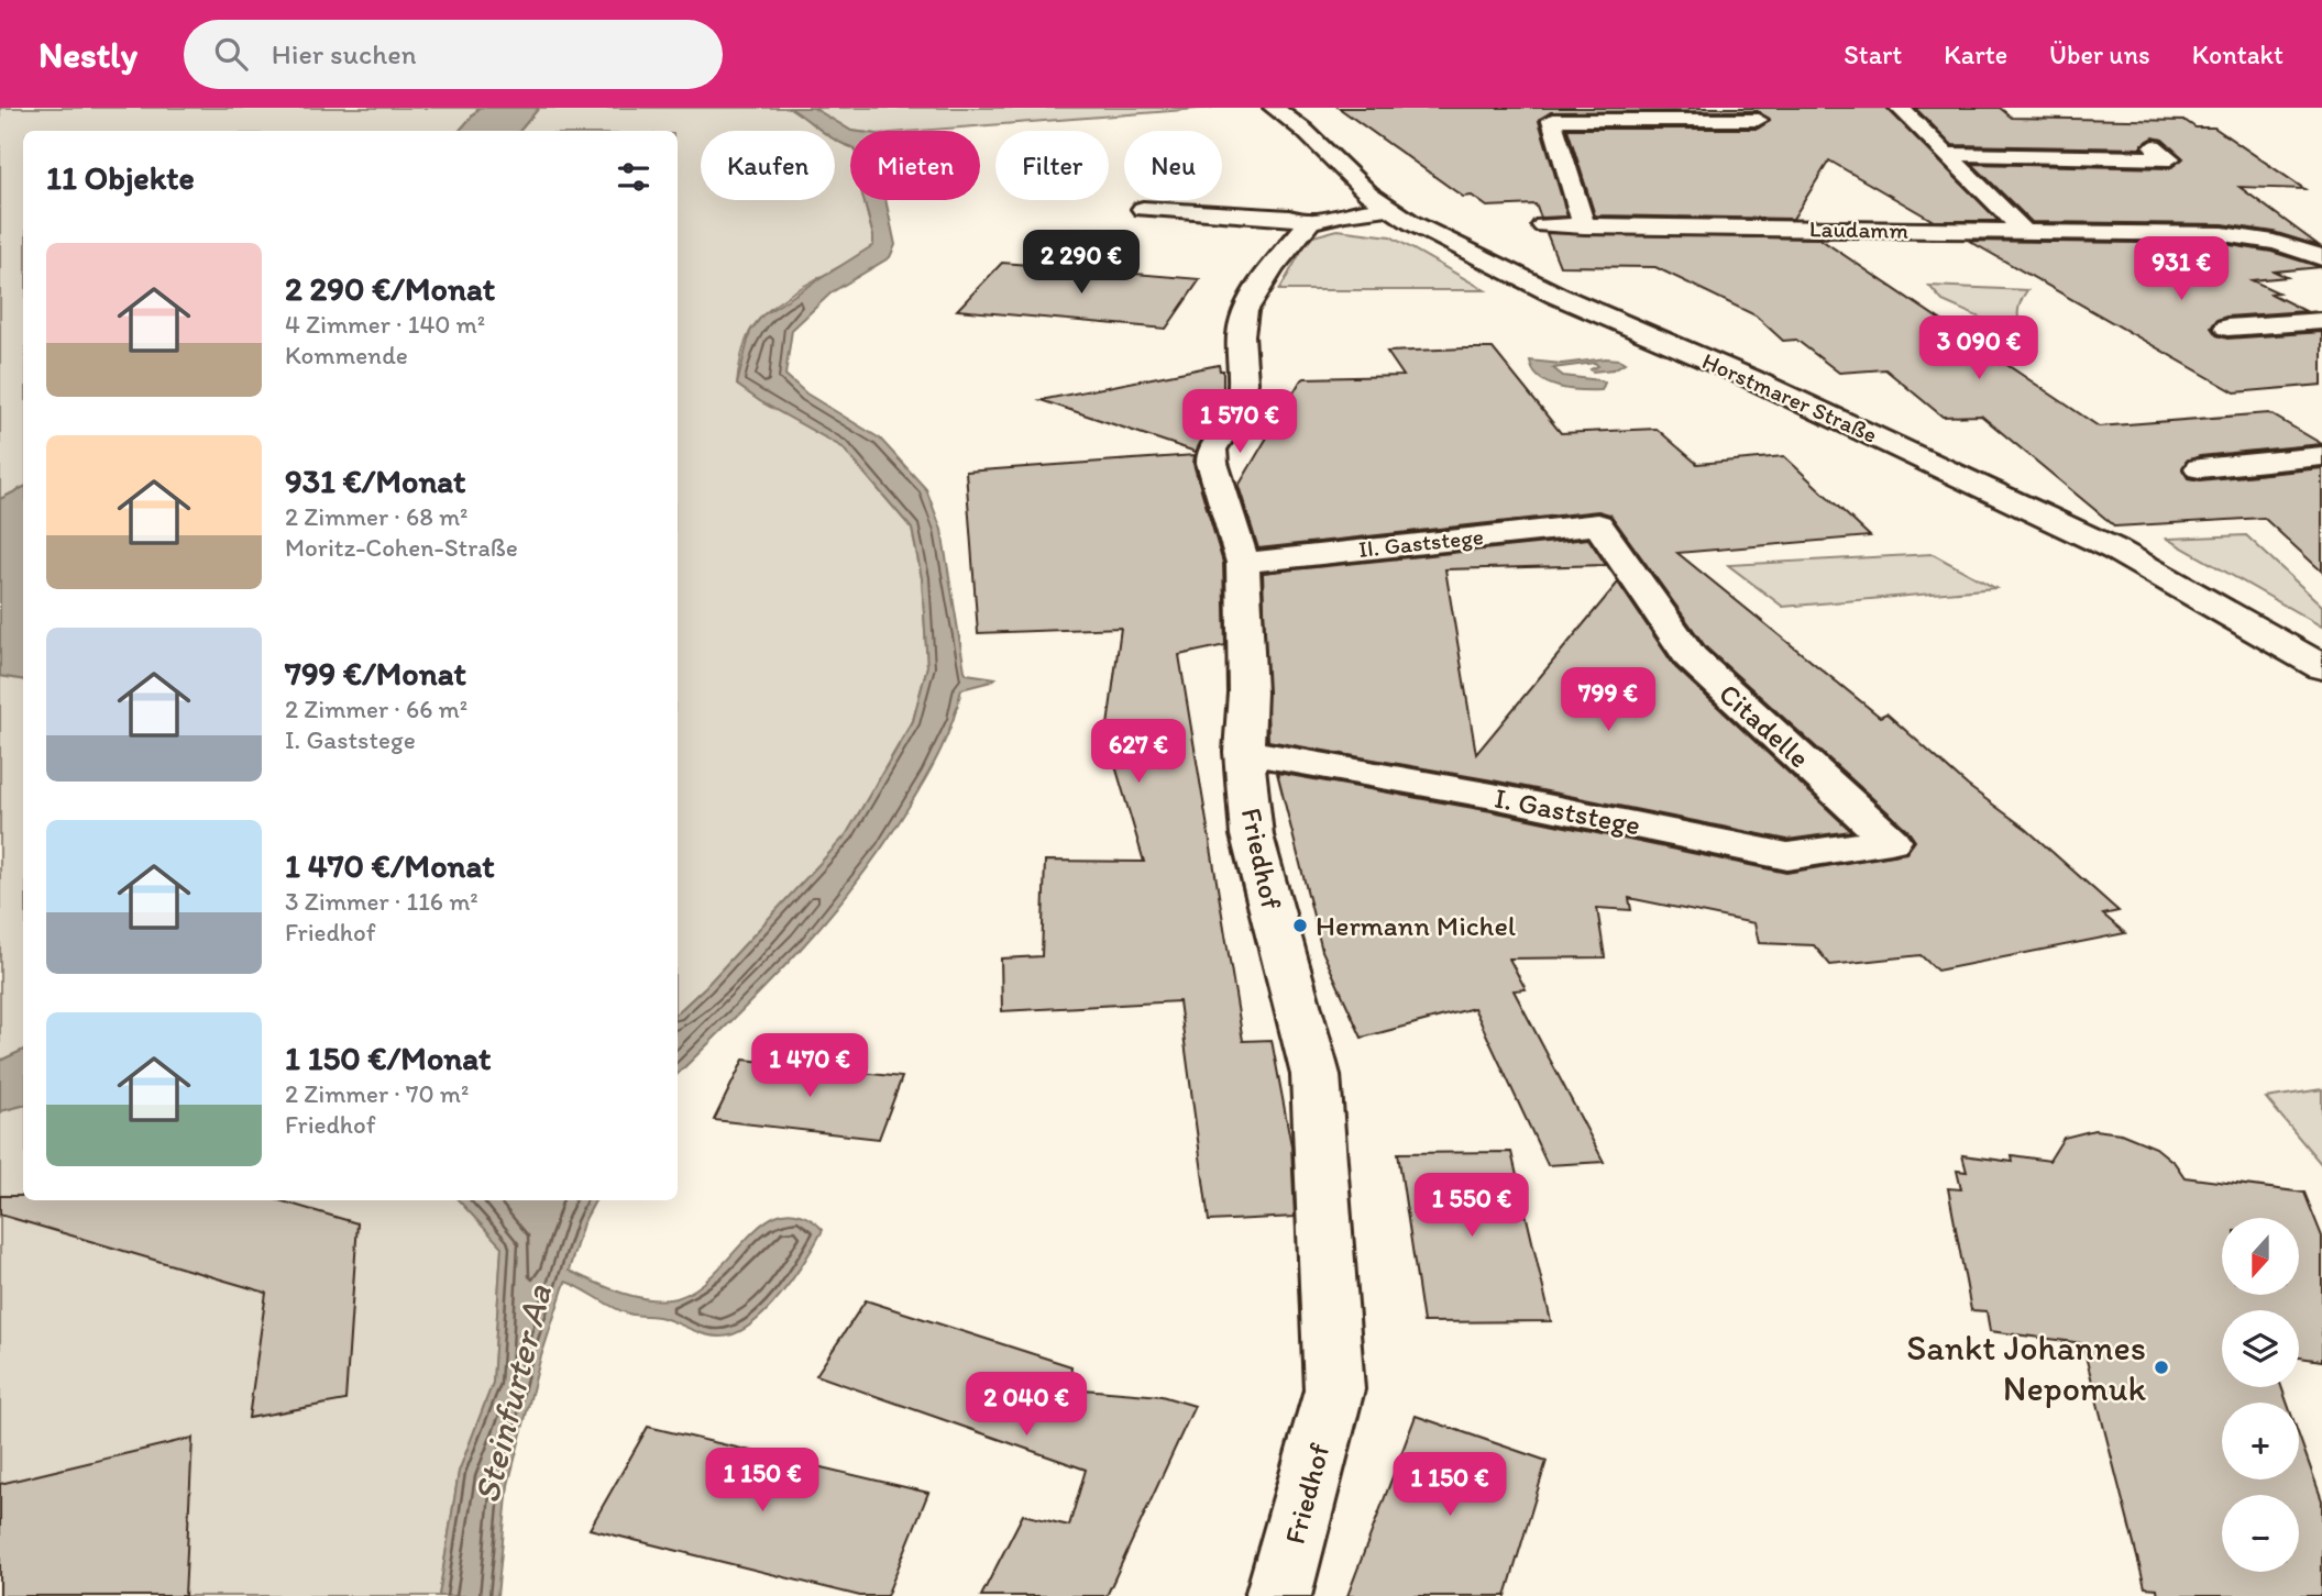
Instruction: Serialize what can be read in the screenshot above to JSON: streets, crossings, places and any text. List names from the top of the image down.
{
  "streets": {
    "street": [
      "Laudamm",
      "Horstmarer Straße",
      "II. Gaststege",
      "Citadelle",
      "I. Gaststege",
      "Friedhof"
    ]
  },
  "crossings": [
    ["II. Gaststege", "Citadelle"],
    ["II. Gaststege", "Friedhof"],
    ["Citadelle", "I. Gaststege"],
    ["I. Gaststege", "Friedhof"]
  ],
  "water": ["Steinfurter Aa"],
  "places": ["Hermann Michel", "Sankt Johannes Nepomuk"],
  "north": "bottom",
  "page": {
    "header": "Nestly",
    "search": "Hier suchen",
    "nav": [
      "Start",
      "Karte",
      "Über uns",
      "Kontakt"
    ],
    "chip": [
      "Kaufen",
      "Mieten",
      "Filter",
      "Neu"
    ],
    "heading": "11 Objekte",
    "list": [
      {
        "name": "2 290 €/Monat",
        "note": "4 Zimmer · 140 m² · Kommende"
      },
      {
        "name": "931 €/Monat",
        "note": "2 Zimmer · 68 m² · Moritz-Cohen-Straße"
      },
      {
        "name": "799 €/Monat",
        "note": "2 Zimmer · 66 m² · I. Gaststege"
      },
      {
        "name": "1 470 €/Monat",
        "note": "3 Zimmer · 116 m² · Friedhof"
      },
      {
        "name": "1 150 €/Monat",
        "note": "2 Zimmer · 70 m² · Friedhof"
      }
    ],
    "price": [
      "2 290 €",
      "931 €",
      "3 090 €",
      "1 570 €",
      "799 €",
      "627 €",
      "1 470 €",
      "1 550 €",
      "2 040 €",
      "1 150 €",
      "1 150 €"
    ],
    "map_buttons": ["+", "−"]
  }
}
